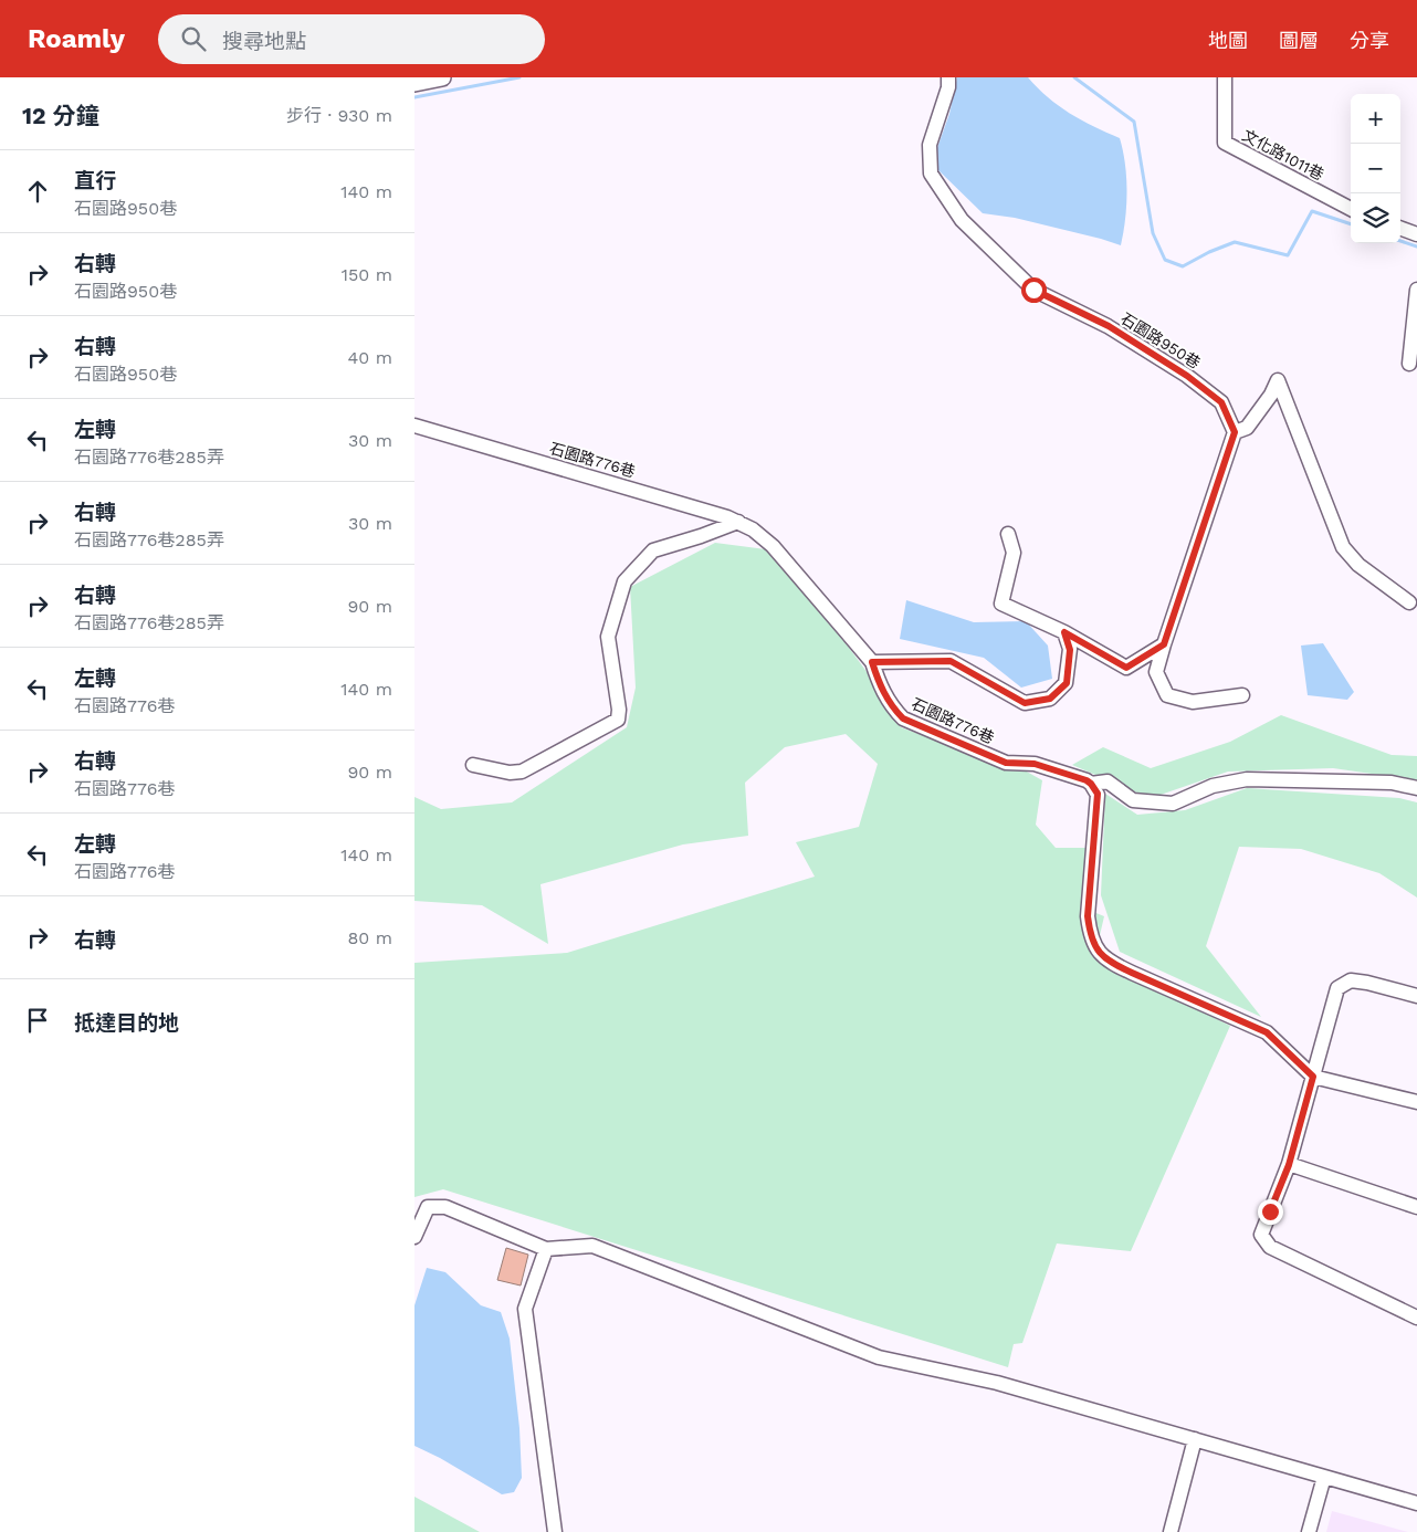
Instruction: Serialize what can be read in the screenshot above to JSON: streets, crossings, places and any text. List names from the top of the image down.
{
  "streets": {
    "lane": ["文化路1011巷", "石園路950巷", "石園路776巷"]
  },
  "page": {
    "header": "Roamly",
    "search": "搜尋地點",
    "nav": ["地圖", "圖層", "分享"],
    "heading": ["12 分鐘", "步行 · 930 m"],
    "map_buttons": ["+", "−"],
    "list": [
      ["直行", "石園路950巷", "140 m"],
      ["右轉", "石園路950巷", "150 m"],
      ["右轉", "石園路950巷", "40 m"],
      ["左轉", "石園路776巷285弄", "30 m"],
      ["右轉", "石園路776巷285弄", "30 m"],
      ["右轉", "石園路776巷285弄", "90 m"],
      ["左轉", "石園路776巷", "140 m"],
      ["右轉", "石園路776巷", "90 m"],
      ["左轉", "石園路776巷", "140 m"],
      ["右轉", "80 m"],
      "抵達目的地"
    ]
  }
}
